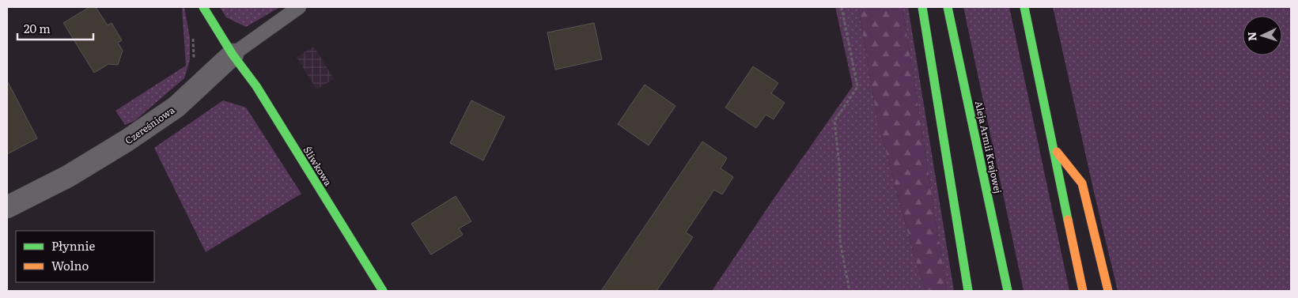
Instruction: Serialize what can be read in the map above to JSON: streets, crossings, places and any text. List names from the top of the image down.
{
  "streets": {
    "main road": ["Aleja Armii Krajowej", "Śliwkowa"],
    "street": ["Czereśniowa"]
  },
  "crossings": [
    ["Czereśniowa", "Śliwkowa"]
  ],
  "legend": ["Płynnie", "Wolno"],
  "scale_bar": "20 m",
  "north": "left"
}
